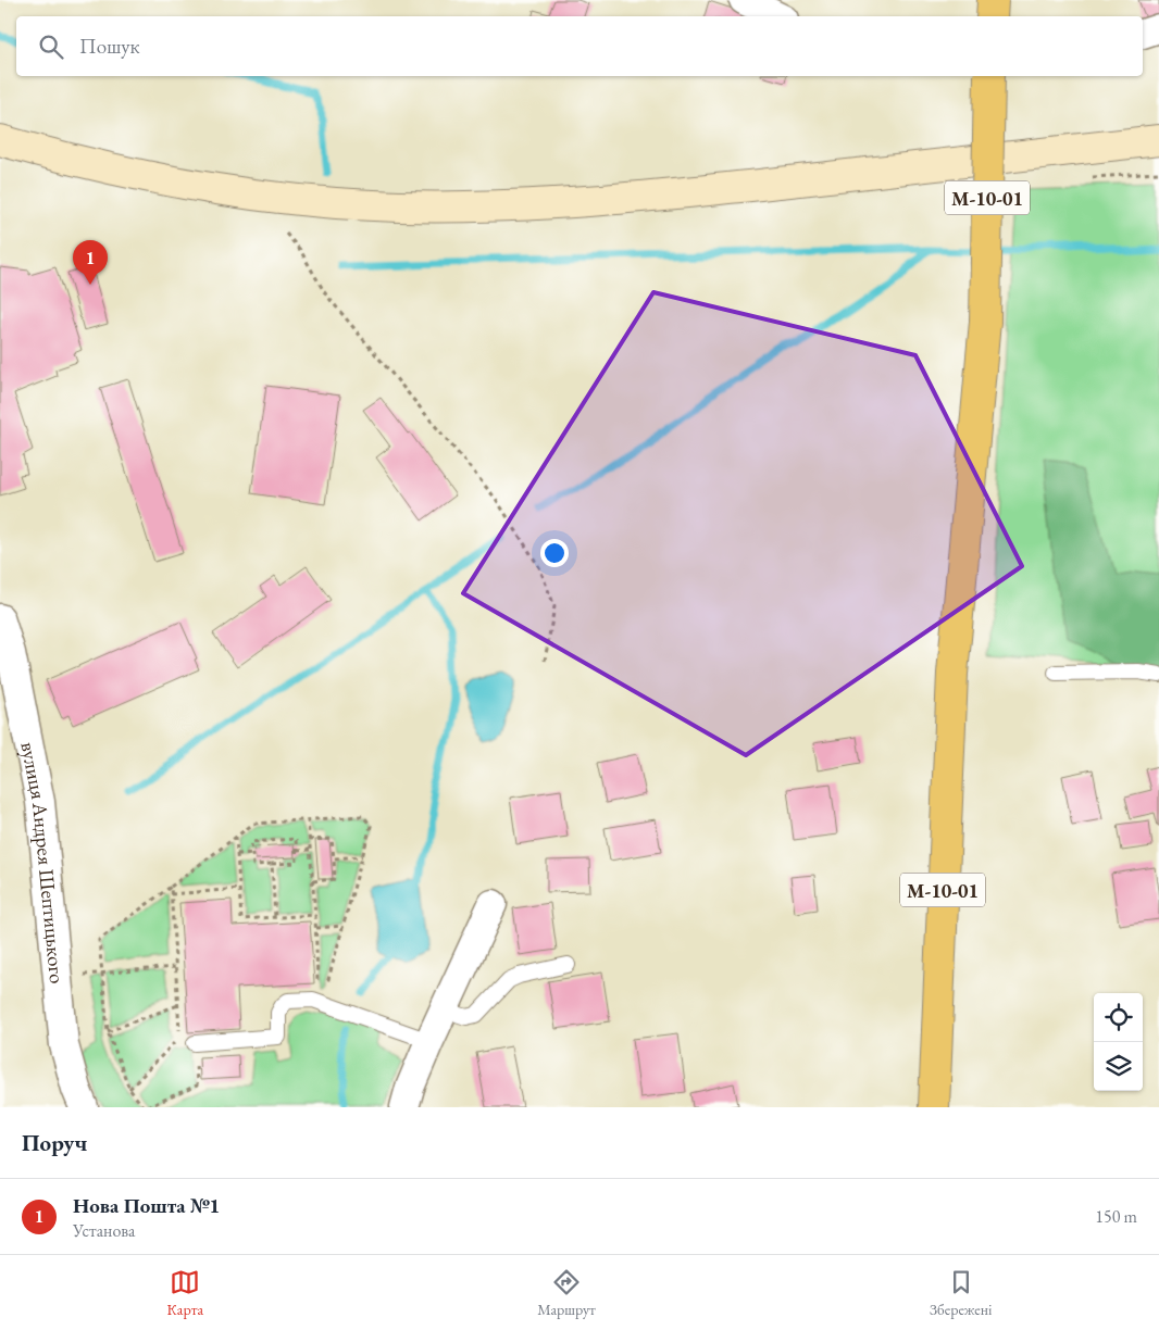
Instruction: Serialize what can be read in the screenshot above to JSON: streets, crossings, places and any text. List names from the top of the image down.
{
  "streets": {
    "highway": ["М-10-01"],
    "street": ["вулиця Андрея Шептицького"]
  },
  "page": {
    "search": "Пошук",
    "pins": "1",
    "heading": "Поруч",
    "list": [
      {
        "mark": "1",
        "name": "Нова Пошта №1",
        "note": "Установа",
        "value": "150 m"
      }
    ],
    "nav": ["Карта", "Маршрут", "Збережені"]
  }
}
